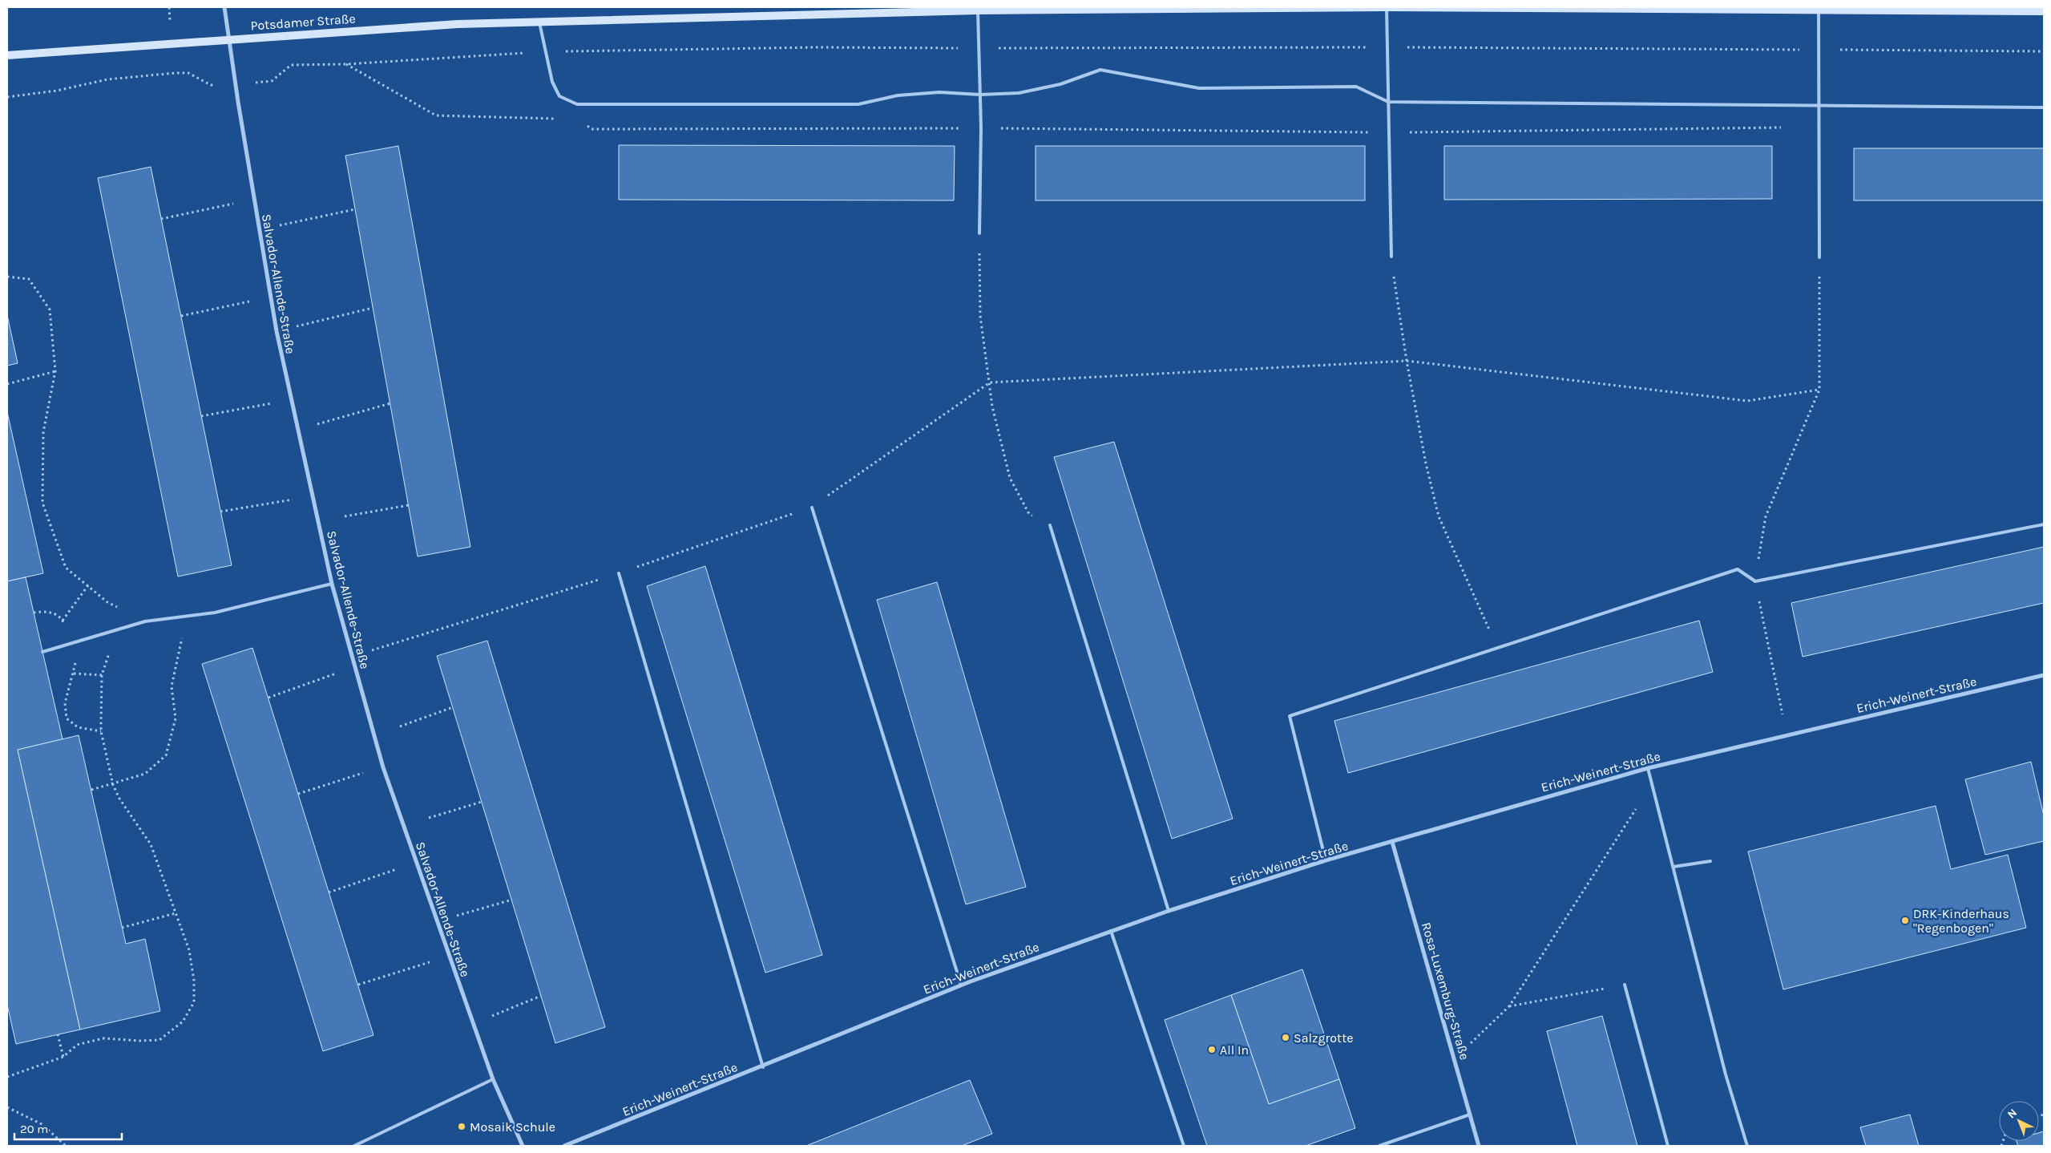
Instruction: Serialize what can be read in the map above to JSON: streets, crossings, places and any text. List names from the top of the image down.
{
  "streets": {
    "main road": ["Potsdamer Straße"],
    "street": ["Salvador-Allende-Straße", "Erich-Weinert-Straße", "Rosa-Luxemburg-Straße"]
  },
  "crossings": [
    ["Potsdamer Straße", "Salvador-Allende-Straße"],
    ["Erich-Weinert-Straße", "Rosa-Luxemburg-Straße"]
  ],
  "places": [
    "DRK-Kinderhaus \"Regenbogen\"",
    "Salzgrotte",
    "All In",
    "Mosaik Schule"
  ],
  "scale_bar": "20 m",
  "north": "top left"
}
